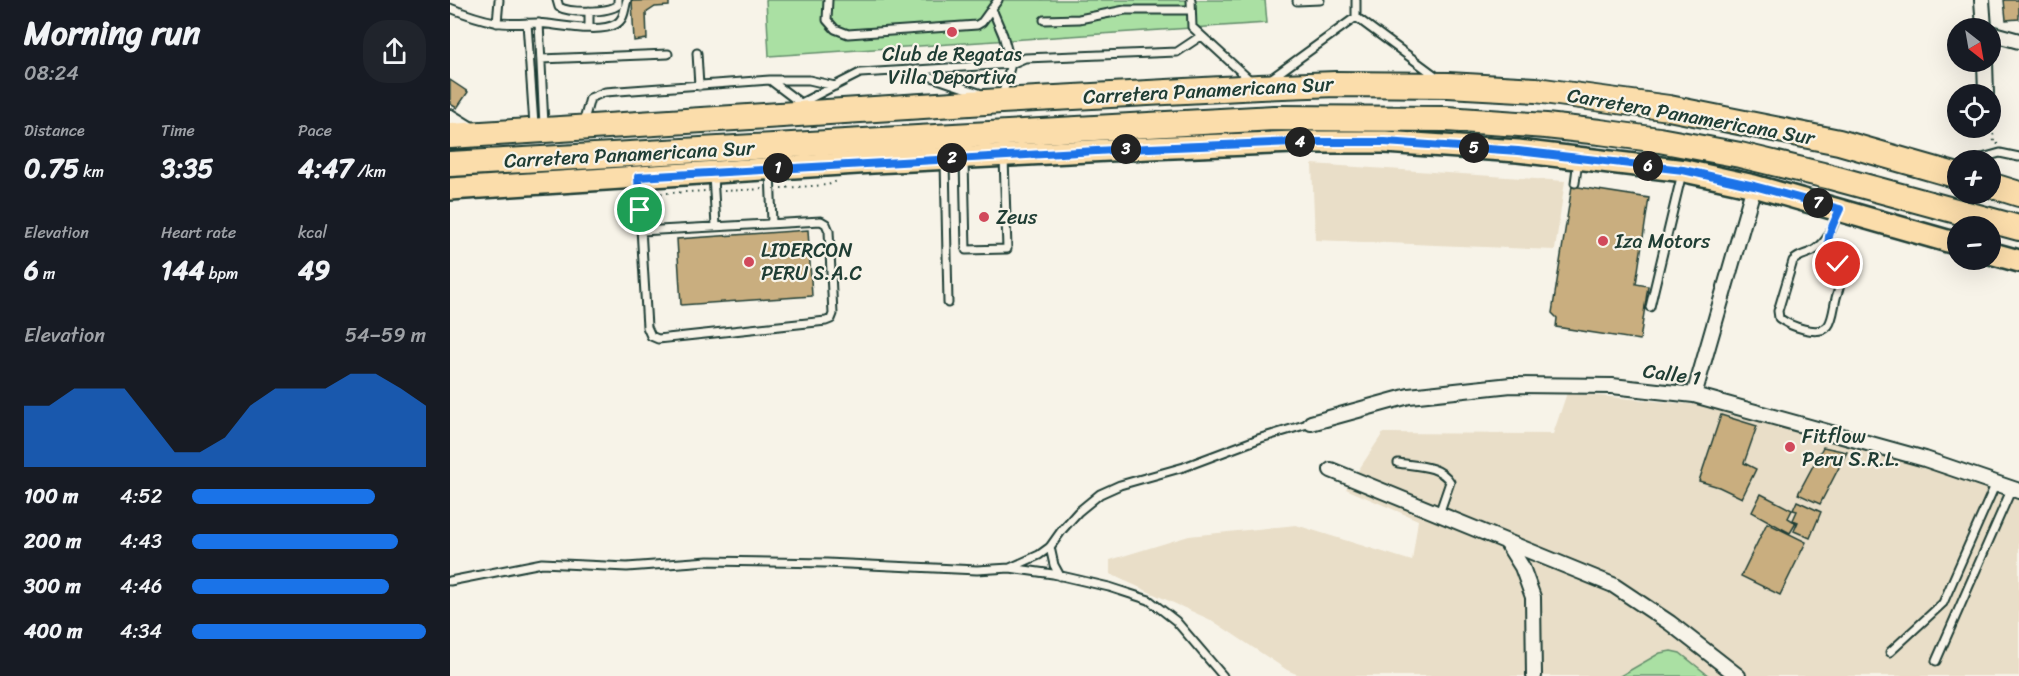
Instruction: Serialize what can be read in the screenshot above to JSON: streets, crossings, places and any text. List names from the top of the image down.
{
  "streets": {
    "highway": ["Carretera Panamericana Sur"],
    "street": ["Calle 1"]
  },
  "places": [
    "Club de Regatas Villa Deportiva",
    "Zeus",
    "Iza Motors",
    "LIDERCON PERU S.A.C",
    "Fitflow Peru S.R.L."
  ],
  "north": "bottom right",
  "page": {
    "heading": ["Morning run", "08:24"],
    "map_buttons": ["+", "−"],
    "stats": [
      ["Distance", "0.75 km"],
      ["Time", "3:35"],
      ["Pace", "4:47 /km"],
      ["Elevation", "6 m"],
      ["Heart rate", "144 bpm"],
      ["kcal", "49"]
    ],
    "pins": [
      "4",
      "5",
      "3",
      "2",
      "6",
      "1",
      "7"
    ],
    "chart": ["Elevation", "54–59 m"],
    "list": [
      {
        "name": "100 m",
        "note": "4:52"
      },
      {
        "name": "200 m",
        "note": "4:43"
      },
      {
        "name": "300 m",
        "note": "4:46"
      },
      {
        "name": "400 m",
        "note": "4:34"
      }
    ]
  }
}
